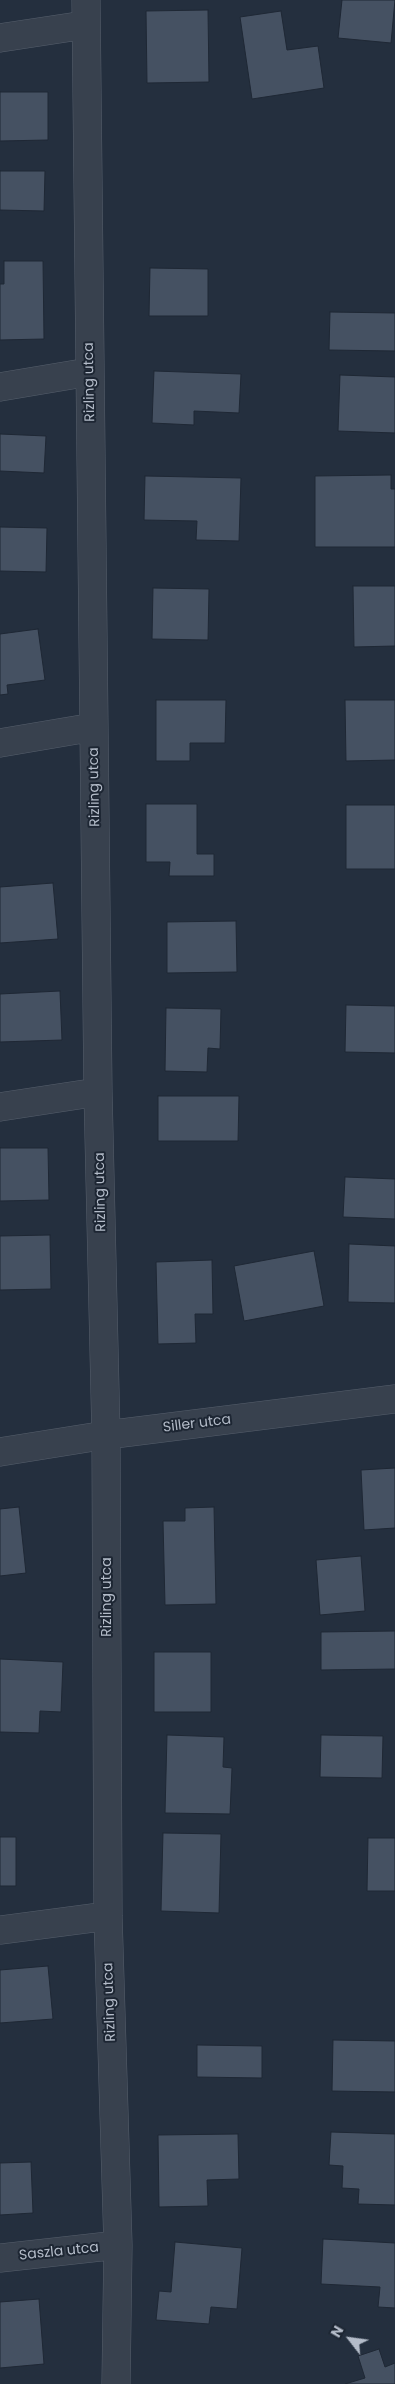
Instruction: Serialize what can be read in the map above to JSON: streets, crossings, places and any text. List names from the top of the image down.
{
  "streets": {
    "street": ["Rizling utca", "Siller utca", "Saszla utca"]
  },
  "crossings": [
    ["Rizling utca", "Siller utca"],
    ["Rizling utca", "Saszla utca"]
  ],
  "north": "top left"
}
